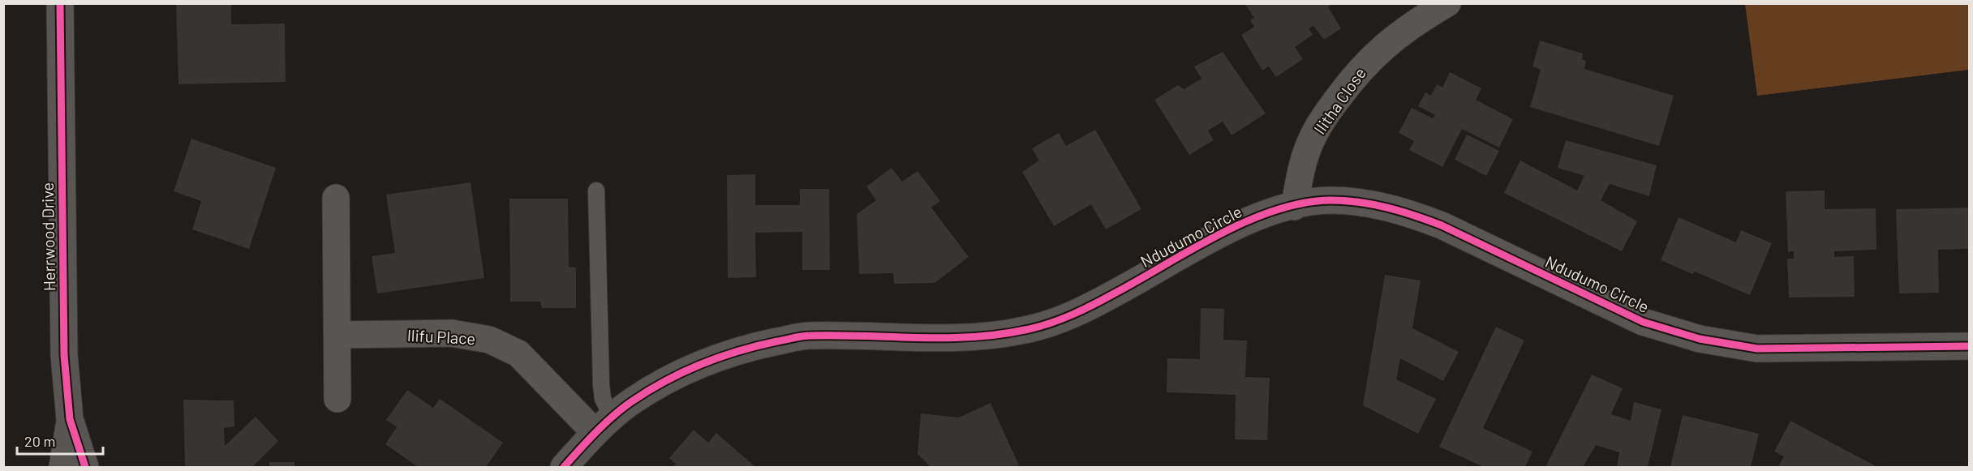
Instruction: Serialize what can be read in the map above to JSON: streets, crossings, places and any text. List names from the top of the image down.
{
  "streets": {
    "street": [
      "Ilitha Close",
      "Ndudumo Circle",
      "Herrwood Drive",
      "Ilifu Place"
    ]
  },
  "crossings": [
    ["Ilitha Close", "Ndudumo Circle"],
    ["Ndudumo Circle", "Ilifu Place"]
  ],
  "scale_bar": "20 m"
}
